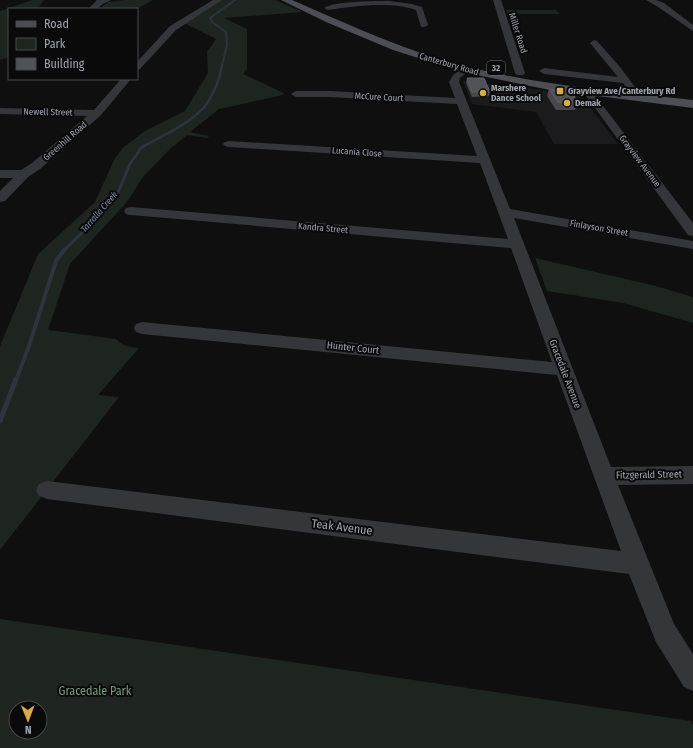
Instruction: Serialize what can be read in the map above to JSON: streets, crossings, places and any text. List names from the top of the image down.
{
  "streets": {
    "main road": ["Canterbury Road", "32"],
    "street": [
      "Miller Road",
      "McCure Court",
      "Newell Street",
      "Greenhill Road",
      "Lucania Close",
      "Grayview Avenue",
      "Kandra Street",
      "Finlayson Street",
      "Hunter Court",
      "Gracedale Avenue",
      "Fitzgerald Street",
      "Teak Avenue"
    ]
  },
  "crossings": [
    ["Miller Road", "Canterbury Road"],
    ["Canterbury Road", "Grayview Avenue"],
    ["Canterbury Road", "Gracedale Avenue"],
    ["McCure Court", "Gracedale Avenue"],
    ["Newell Street", "Greenhill Road"],
    ["Lucania Close", "Gracedale Avenue"],
    ["Kandra Street", "Gracedale Avenue"],
    ["Finlayson Street", "Gracedale Avenue"],
    ["Hunter Court", "Gracedale Avenue"],
    ["Gracedale Avenue", "Fitzgerald Street"],
    ["Gracedale Avenue", "Teak Avenue"]
  ],
  "water": ["Tarralla Creek"],
  "parks": ["Gracedale Park"],
  "places": {
    "transit": ["Grayview Ave/Canterbury Rd"],
    "other": ["Marshere Dance School", "Demak"]
  },
  "legend": ["Road", "Park", "Building"],
  "north": "bottom"
}
